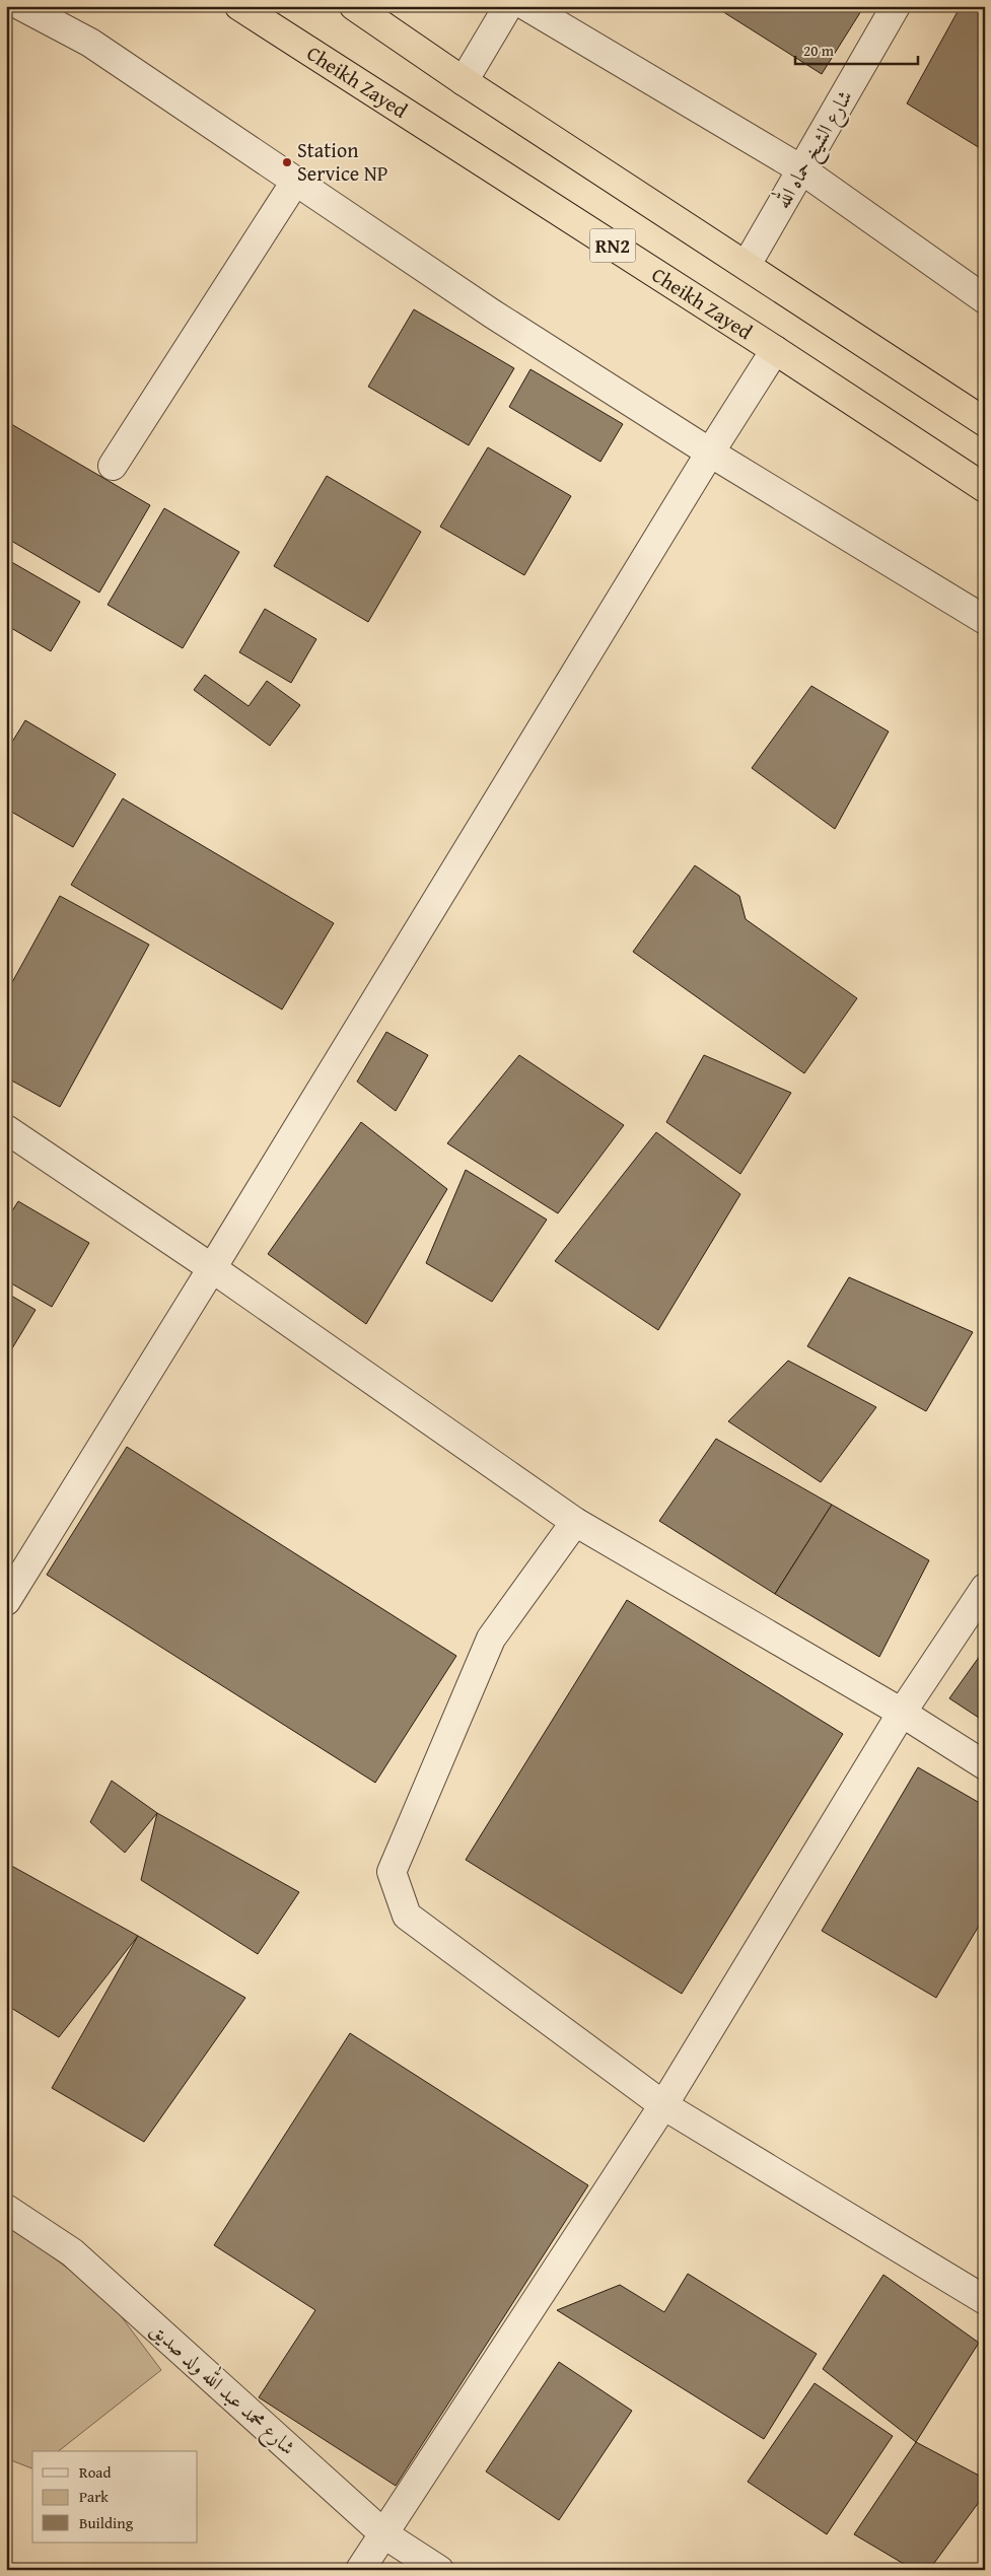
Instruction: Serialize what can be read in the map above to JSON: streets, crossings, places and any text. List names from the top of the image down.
{
  "streets": {
    "highway": ["Cheikh Zayed", "RN2"],
    "street": ["شارع الشيخ حماه الله", "شارع محمد عبد الله ولد صديق"]
  },
  "crossings": [
    ["شارع الشيخ حماه الله", "RN2"]
  ],
  "places": ["Station Service NP"],
  "legend": ["Road", "Park", "Building"],
  "scale_bar": "20 m"
}
